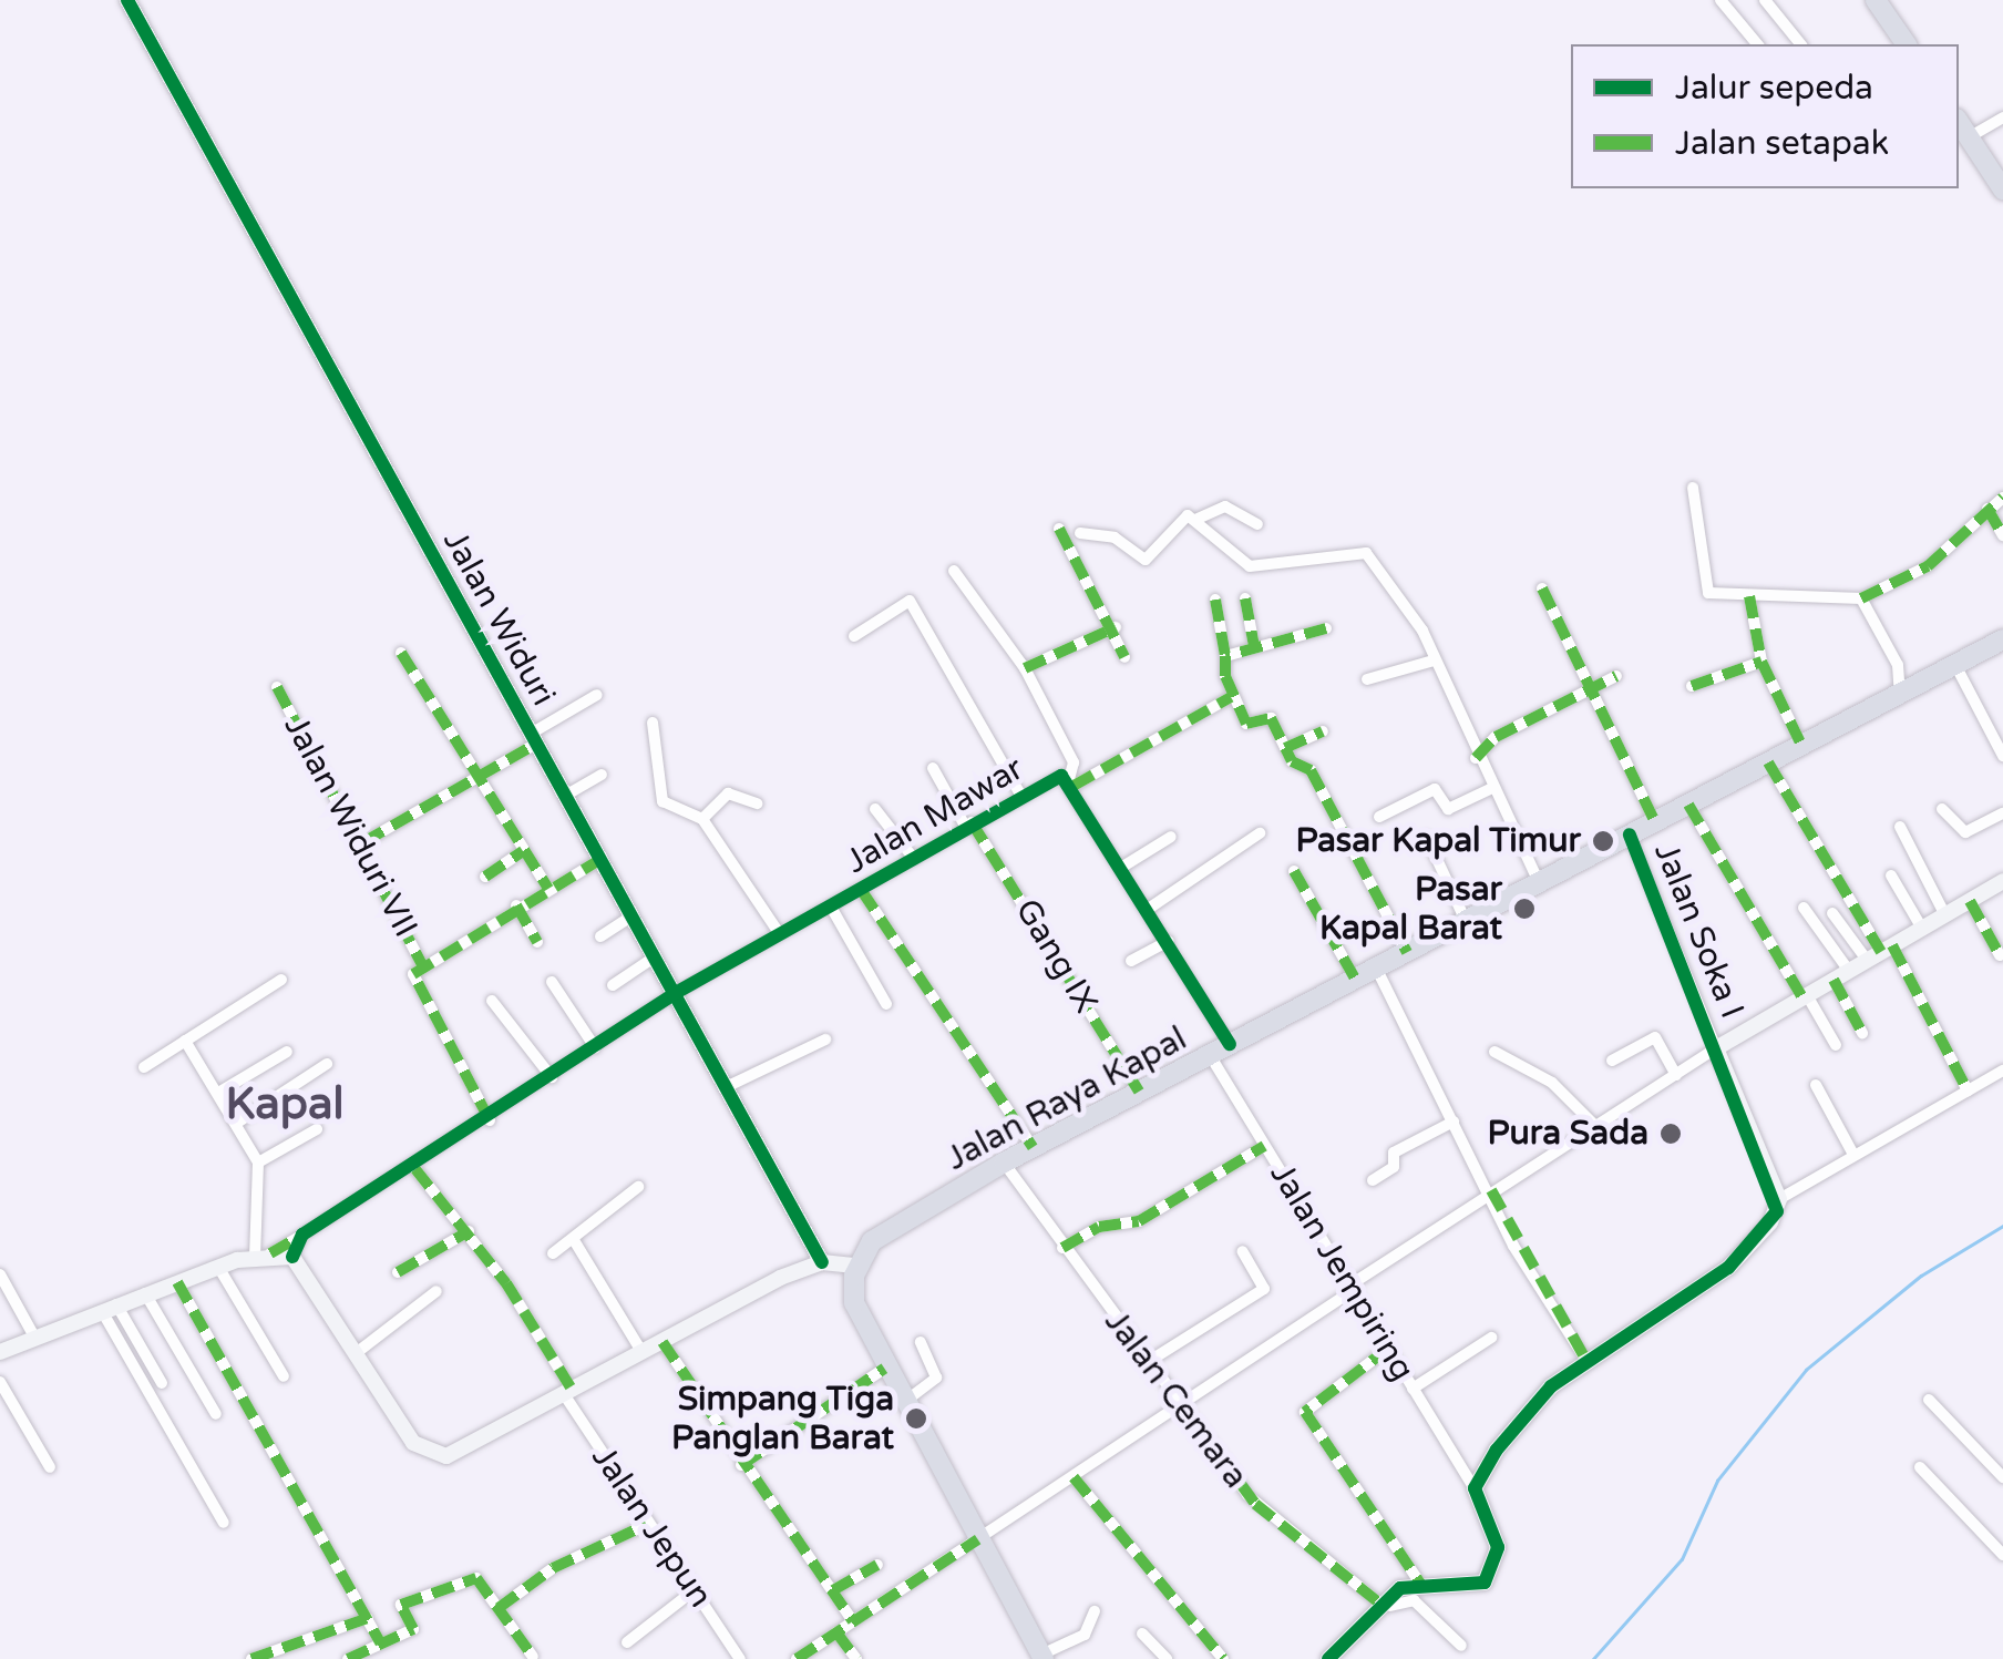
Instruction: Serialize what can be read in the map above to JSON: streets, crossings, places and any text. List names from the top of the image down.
{
  "streets": {
    "highway": ["Jalan Raya Kapal"],
    "street": [
      "Jalan Widuri",
      "Jalan Mawar",
      "Jalan Widuri VII",
      "Jalan Soka I",
      "Gang IX",
      "Jalan Jempiring",
      "Jalan Cemara",
      "Jalan Jepun"
    ]
  },
  "crossings": [
    ["Jalan Widuri", "Jalan Mawar"],
    ["Jalan Mawar", "Jalan Widuri VII"],
    ["Jalan Mawar", "Gang IX"],
    ["Jalan Mawar", "Jalan Raya Kapal"],
    ["Jalan Mawar", "Jalan Jepun"],
    ["Jalan Soka I", "Jalan Raya Kapal"],
    ["Gang IX", "Jalan Raya Kapal"],
    ["Jalan Raya Kapal", "Jalan Jempiring"],
    ["Jalan Raya Kapal", "Jalan Cemara"]
  ],
  "districts": ["Kapal"],
  "places": [
    "Pasar Kapal Timur",
    "Pasar Kapal Barat",
    "Pura Sada",
    "Simpang Tiga Panglan Barat"
  ],
  "legend": ["Jalur sepeda", "Jalan setapak"]
}
